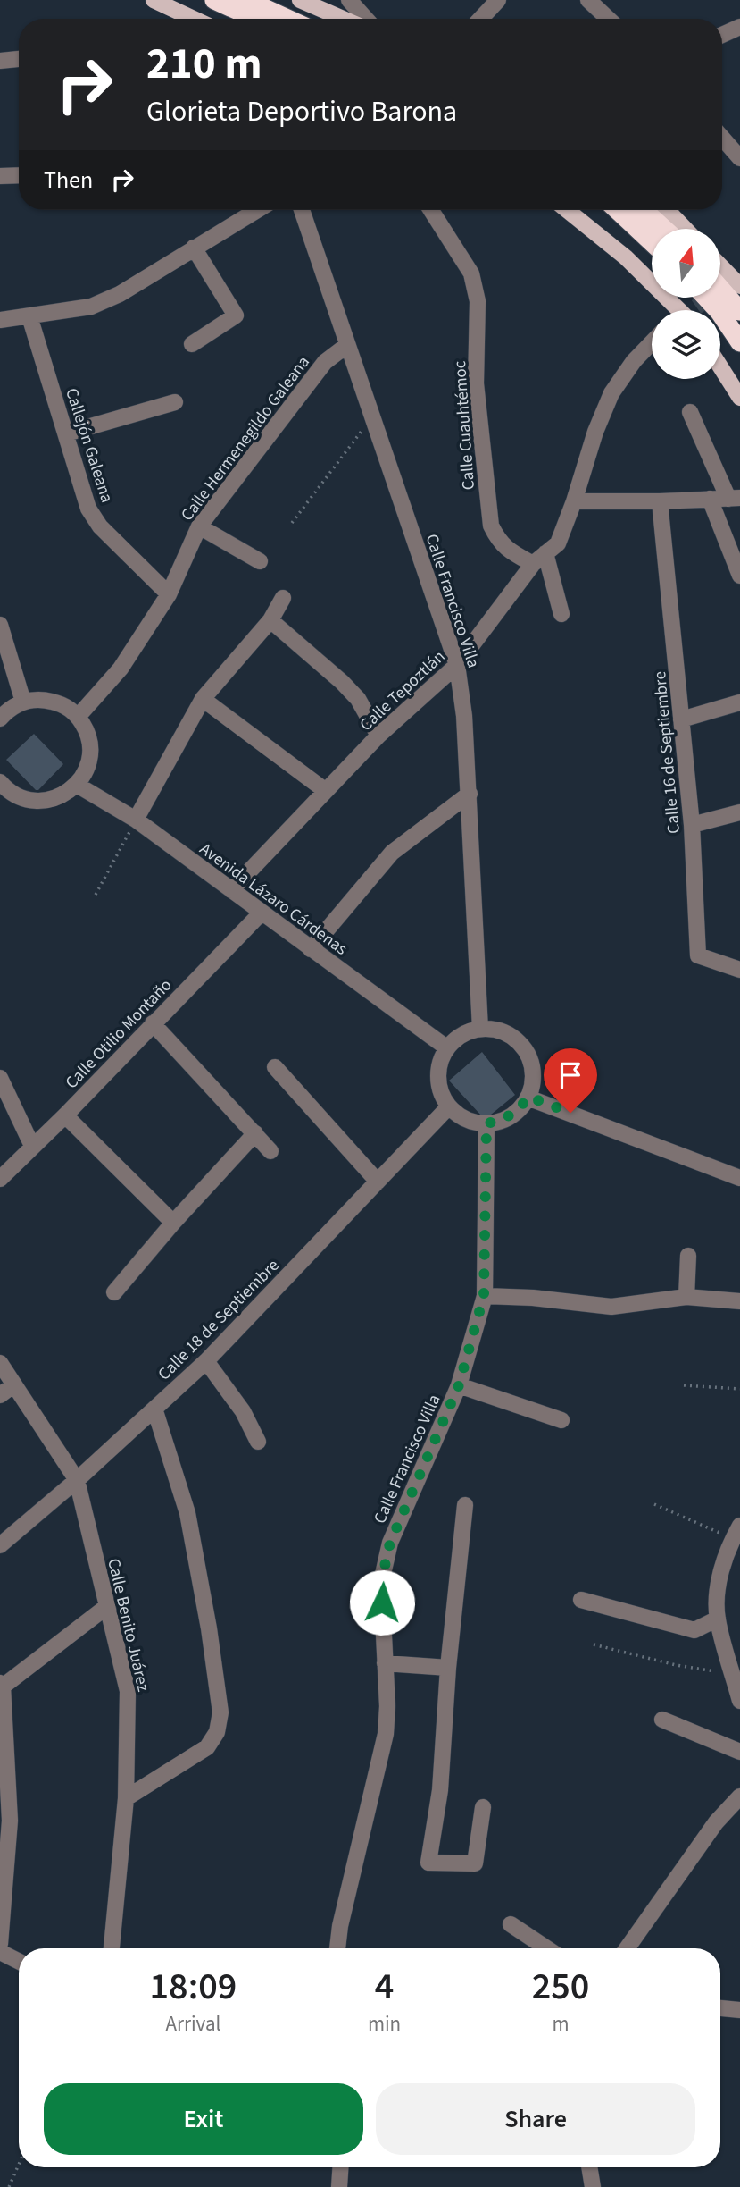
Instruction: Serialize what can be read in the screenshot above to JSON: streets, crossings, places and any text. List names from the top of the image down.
{
  "streets": {
    "street": [
      "Calle Cuauhtémoc",
      "Calle Hermenegildo Galeana",
      "Callejón Galeana",
      "Calle Francisco Villa",
      "Calle Tepoztlán",
      "Calle 16 de Septiembre",
      "Avenida Lázaro Cárdenas",
      "Calle Otilio Montaño",
      "Calle 18 de Septiembre",
      "Calle Benito Juárez"
    ]
  },
  "crossings": [
    ["Calle Cuauhtémoc", "Calle Tepoztlán"],
    ["Calle Hermenegildo Galeana", "Callejón Galeana"],
    ["Calle Hermenegildo Galeana", "Calle Francisco Villa"],
    ["Calle Francisco Villa", "Calle Tepoztlán"],
    ["Calle Francisco Villa", "Avenida Lázaro Cárdenas"],
    ["Calle Francisco Villa", "Calle 18 de Septiembre"],
    ["Calle Tepoztlán", "Avenida Lázaro Cárdenas"],
    ["Avenida Lázaro Cárdenas", "Calle Otilio Montaño"],
    ["Avenida Lázaro Cárdenas", "Calle 18 de Septiembre"],
    ["Calle 18 de Septiembre", "Calle Benito Juárez"]
  ],
  "north": "top",
  "page": {
    "turn": ["210 m", "Glorieta Deportivo Barona"],
    "then": "Then",
    "eta": [
      "18:09",
      "Arrival",
      "4",
      "min",
      "250",
      "m"
    ],
    "buttons": ["Exit", "Share"]
  }
}
